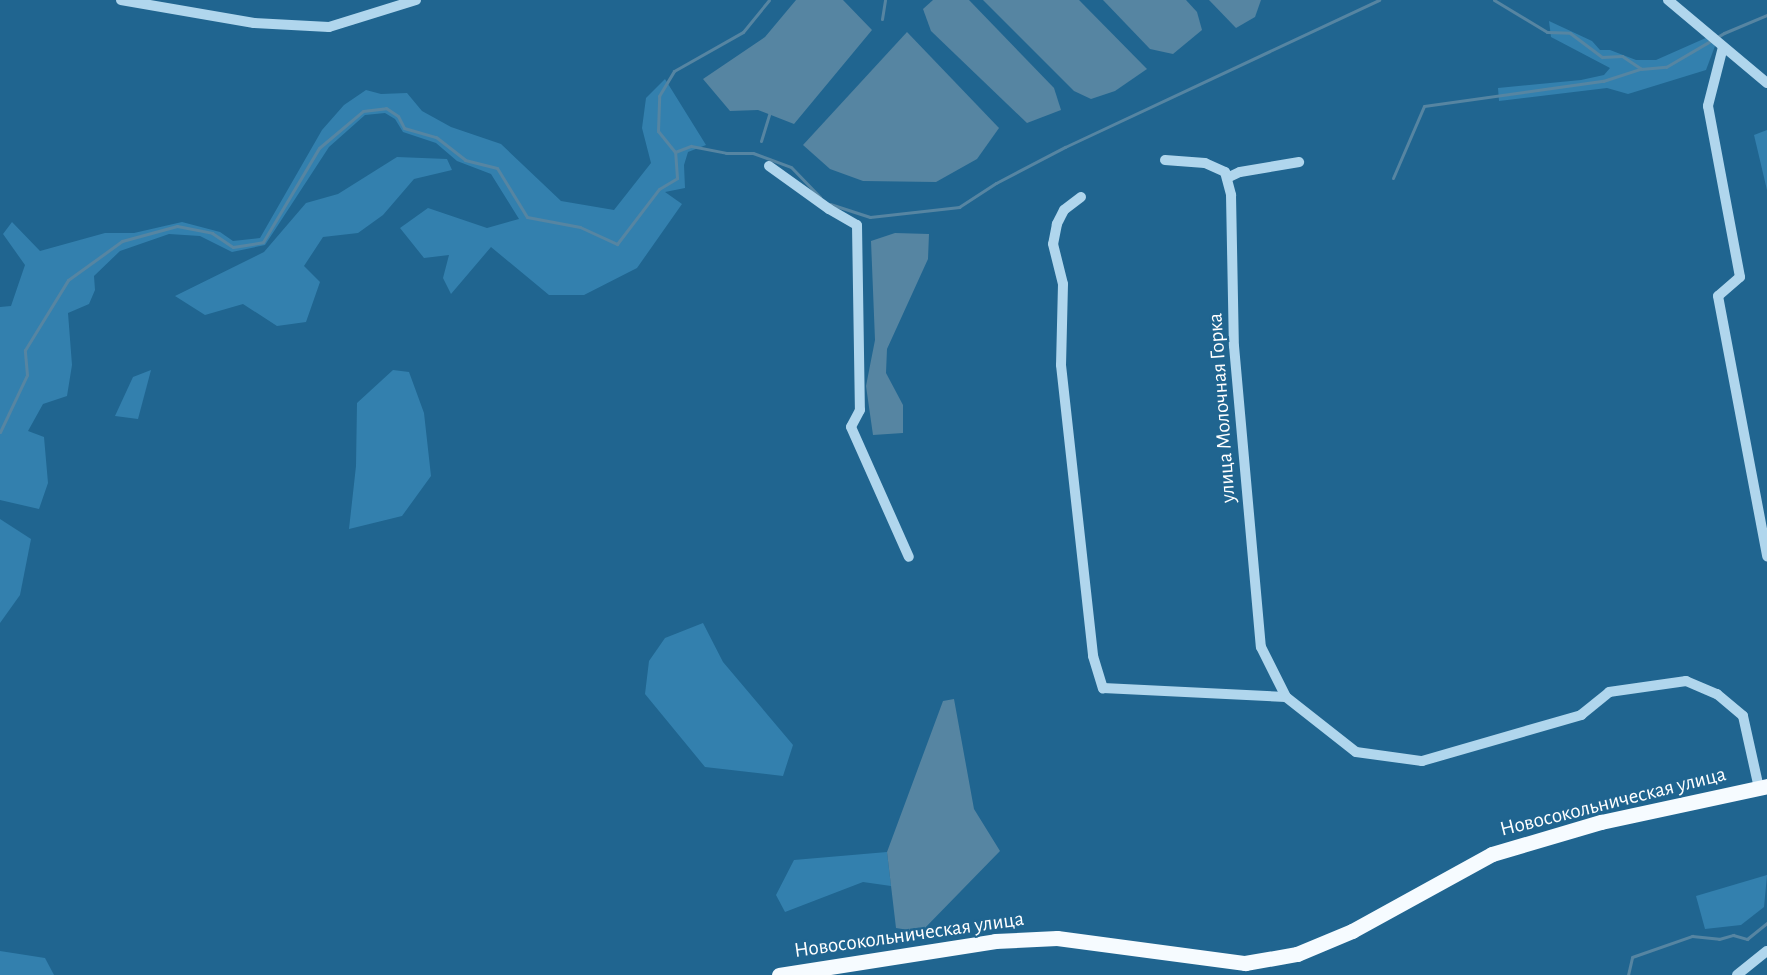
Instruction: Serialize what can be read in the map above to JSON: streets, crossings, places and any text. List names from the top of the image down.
{
  "streets": {
    "main road": ["Новосокольническая улица"],
    "street": ["улица Молочная Горка"]
  }
}
